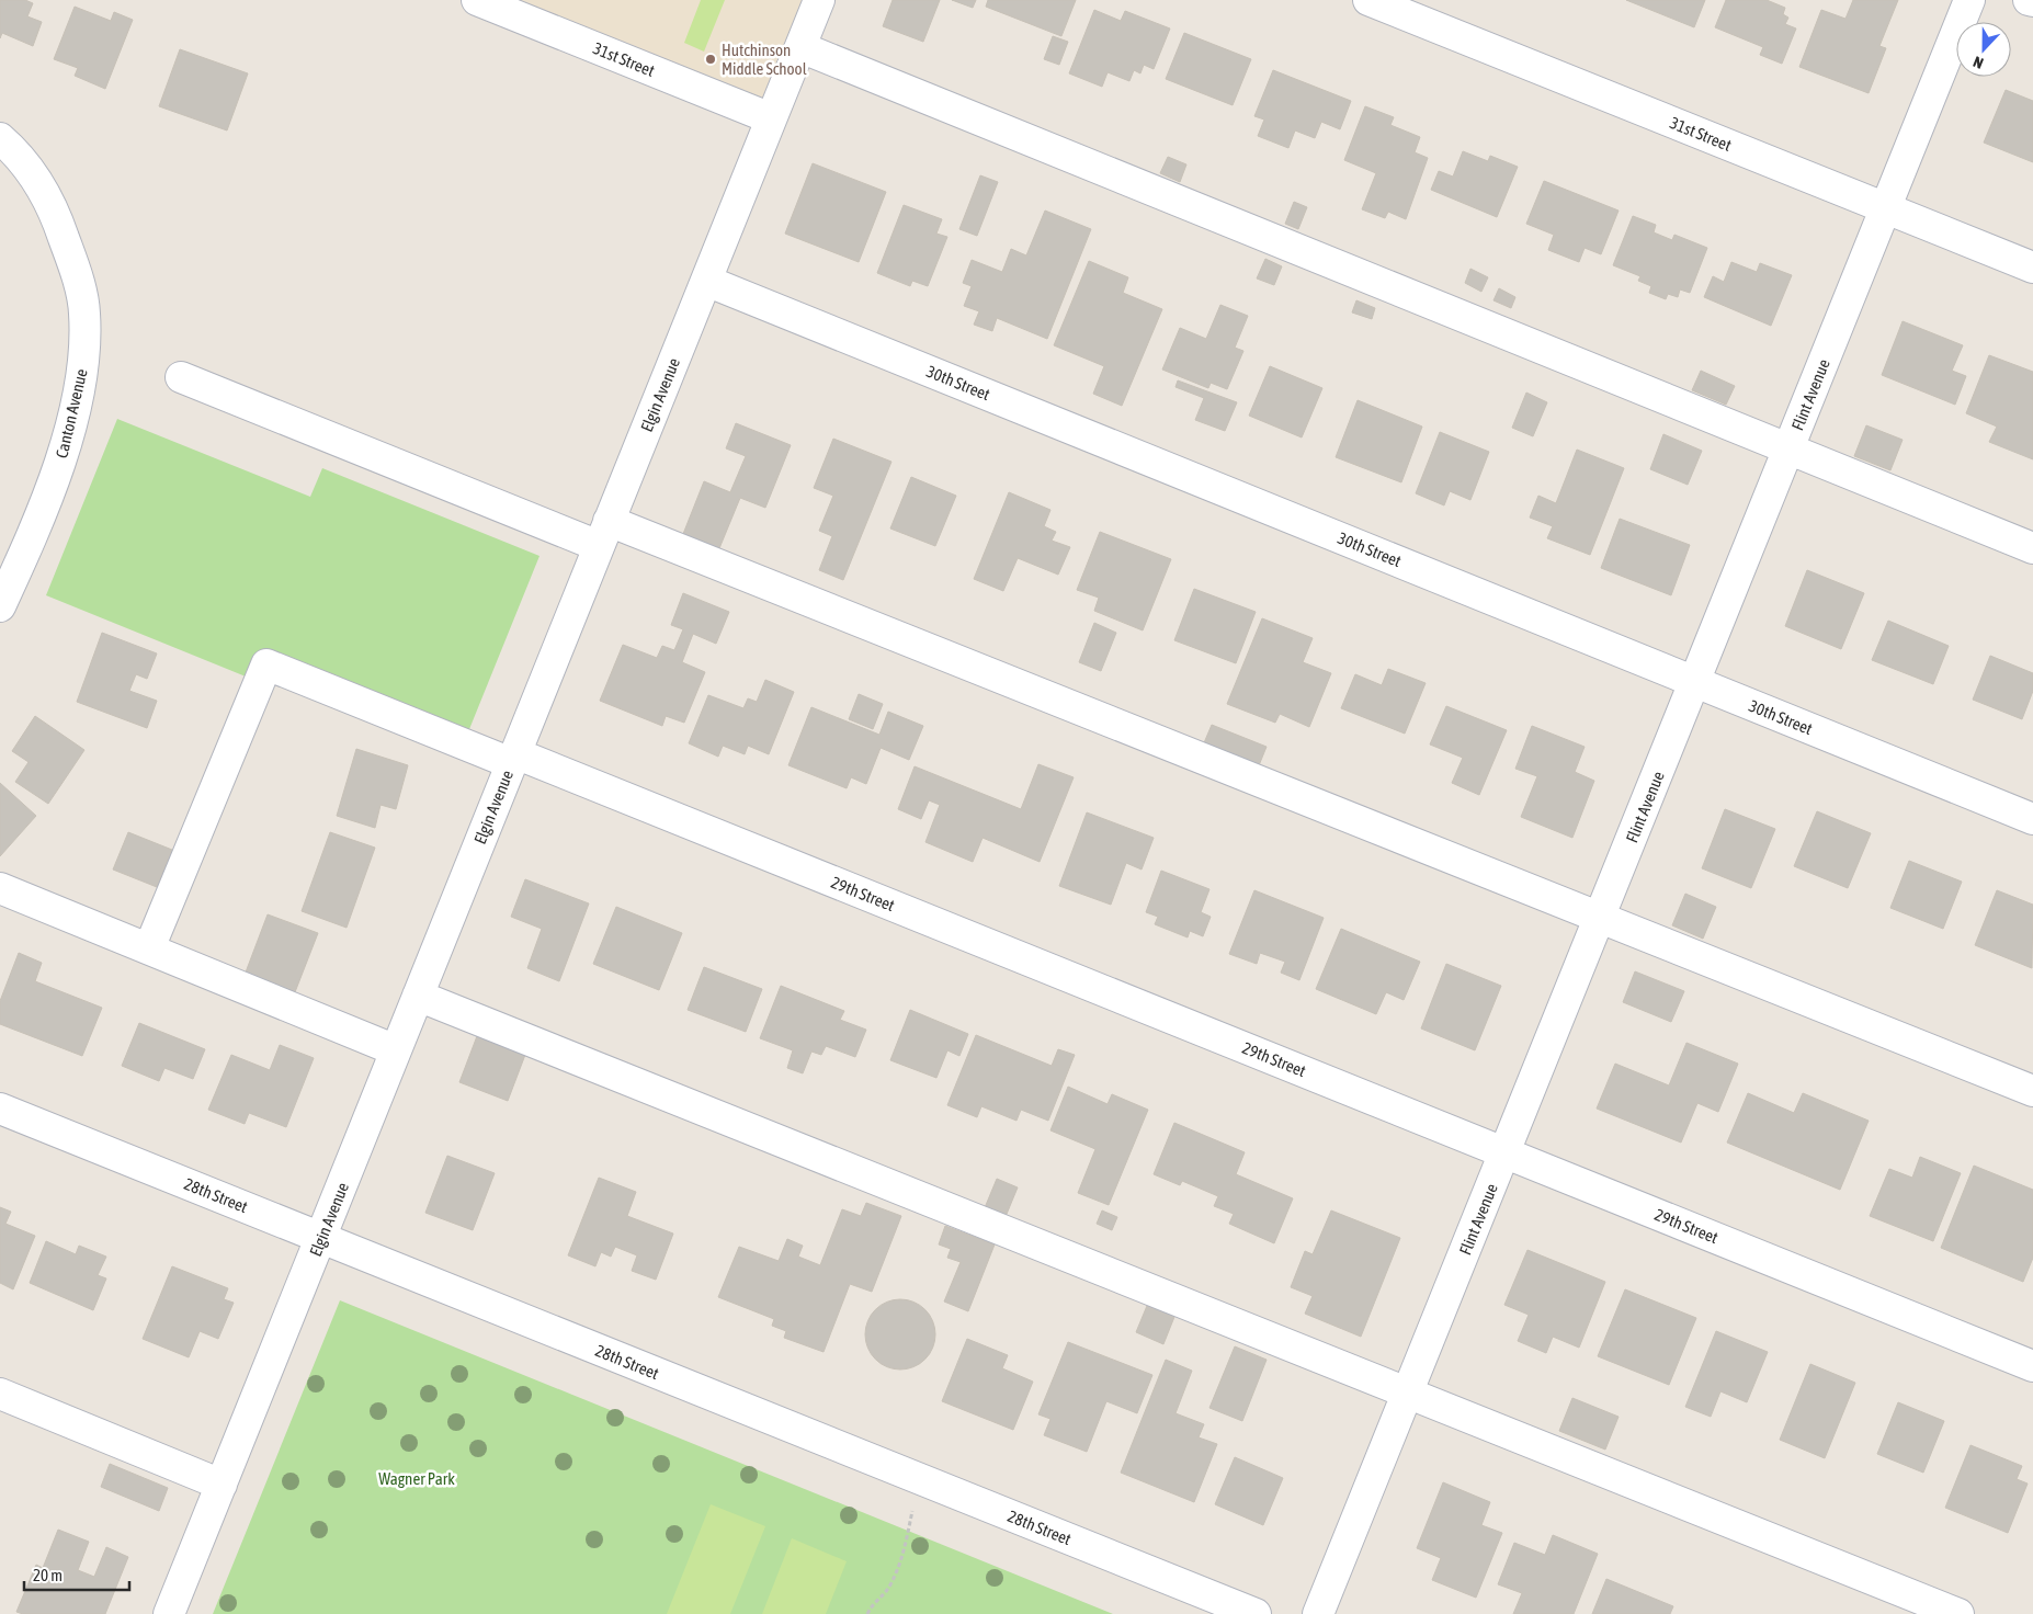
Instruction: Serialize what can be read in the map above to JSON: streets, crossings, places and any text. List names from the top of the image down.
{
  "streets": {
    "street": [
      "31st Street",
      "30th Street",
      "Elgin Avenue",
      "Flint Avenue",
      "Canton Avenue",
      "29th Street",
      "28th Street"
    ]
  },
  "crossings": [
    ["31st Street", "Elgin Avenue"],
    ["31st Street", "Flint Avenue"],
    ["30th Street", "Elgin Avenue"],
    ["30th Street", "Flint Avenue"],
    ["Elgin Avenue", "29th Street"],
    ["Elgin Avenue", "28th Street"],
    ["Flint Avenue", "29th Street"]
  ],
  "parks": ["Wagner Park"],
  "places": ["Hutchinson Middle School"],
  "scale_bar": "20 m",
  "north": "bottom"
}
